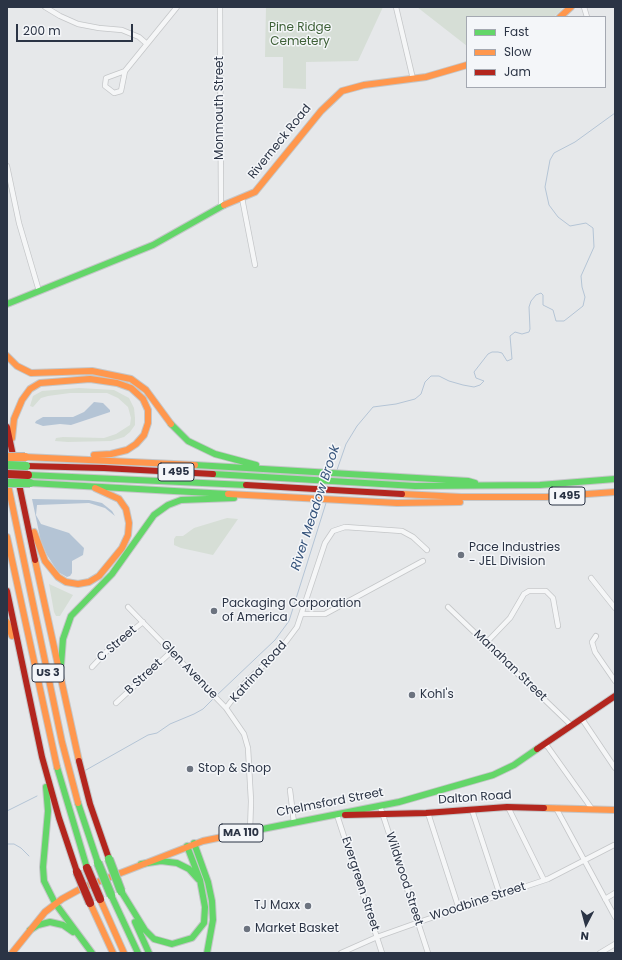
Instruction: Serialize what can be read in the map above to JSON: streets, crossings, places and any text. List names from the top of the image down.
{
  "streets": {
    "main road": [
      "Riverneck Road",
      "I 495",
      "US 3",
      "Dalton Road",
      "Chelmsford Street",
      "MA 110"
    ],
    "street": [
      "Monmouth Street",
      "C Street",
      "Manahan Street",
      "Glen Avenue",
      "Katrina Road",
      "B Street",
      "Wildwood Street",
      "Evergreen Street",
      "Woodbine Street"
    ]
  },
  "crossings": [
    ["Monmouth Street", "Riverneck Road"],
    ["C Street", "Glen Avenue"],
    ["Manahan Street", "Chelmsford Street"],
    ["Glen Avenue", "Katrina Road"],
    ["Glen Avenue", "B Street"],
    ["Glen Avenue", "Chelmsford Street"],
    ["Dalton Road", "Chelmsford Street"],
    ["Dalton Road", "Wildwood Street"],
    ["Dalton Road", "Evergreen Street"],
    ["Chelmsford Street", "Wildwood Street"],
    ["Chelmsford Street", "Evergreen Street"],
    ["Wildwood Street", "Woodbine Street"],
    ["Evergreen Street", "Woodbine Street"]
  ],
  "water": ["River Meadow Brook"],
  "parks": ["Pine Ridge Cemetery"],
  "places": [
    "Pace Industries - JEL Division",
    "Packaging Corporation of America",
    "Kohl's",
    "Stop & Shop",
    "TJ Maxx",
    "Market Basket"
  ],
  "legend": ["Fast", "Slow", "Jam"],
  "scale_bar": "200 m",
  "north": "bottom"
}
